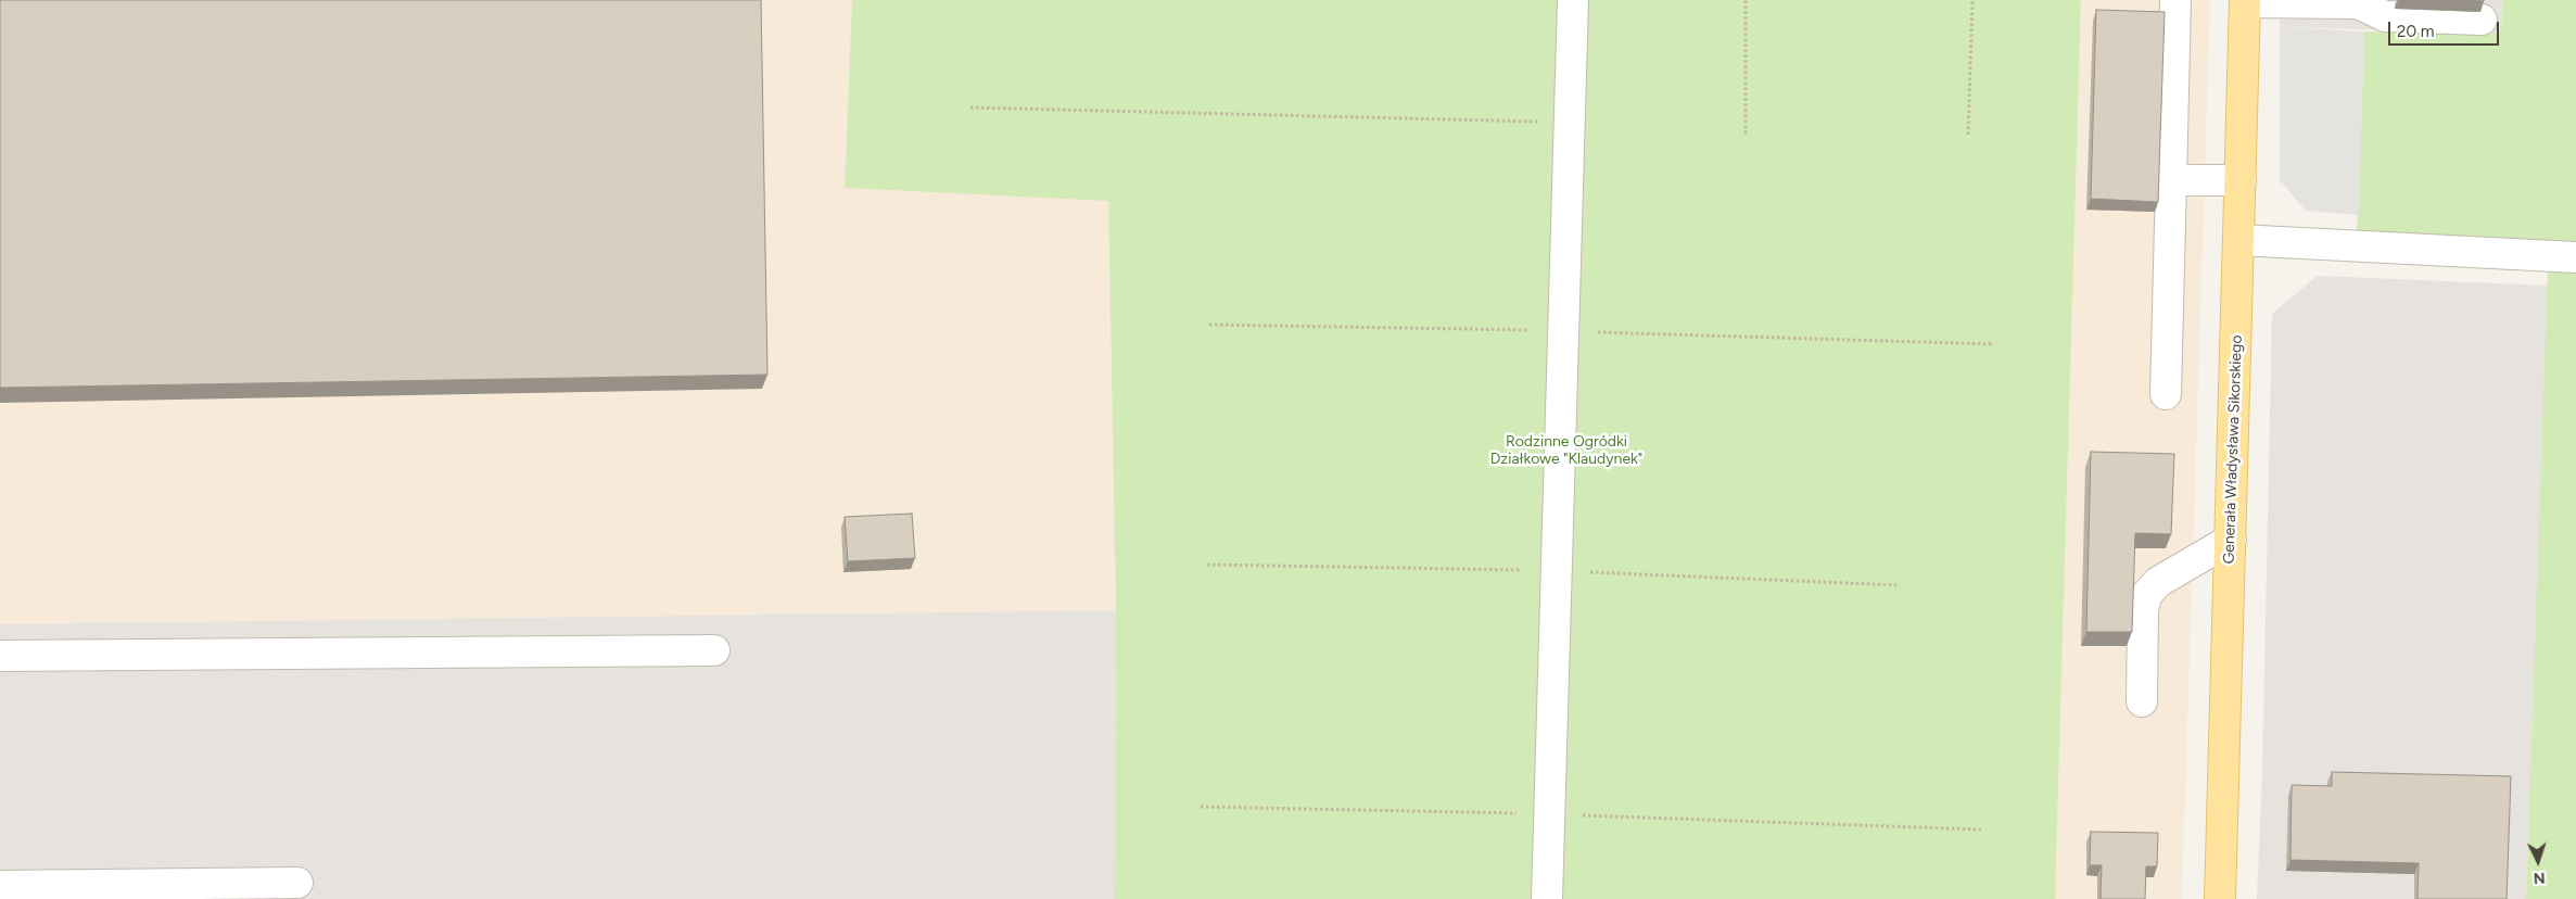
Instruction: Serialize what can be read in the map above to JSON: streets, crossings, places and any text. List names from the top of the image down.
{
  "streets": {
    "main road": ["Generała Władysława Sikorskiego"]
  },
  "parks": ["Rodzinne Ogródki Działkowe \"Klaudynek\""],
  "scale_bar": "20 m",
  "north": "bottom"
}
